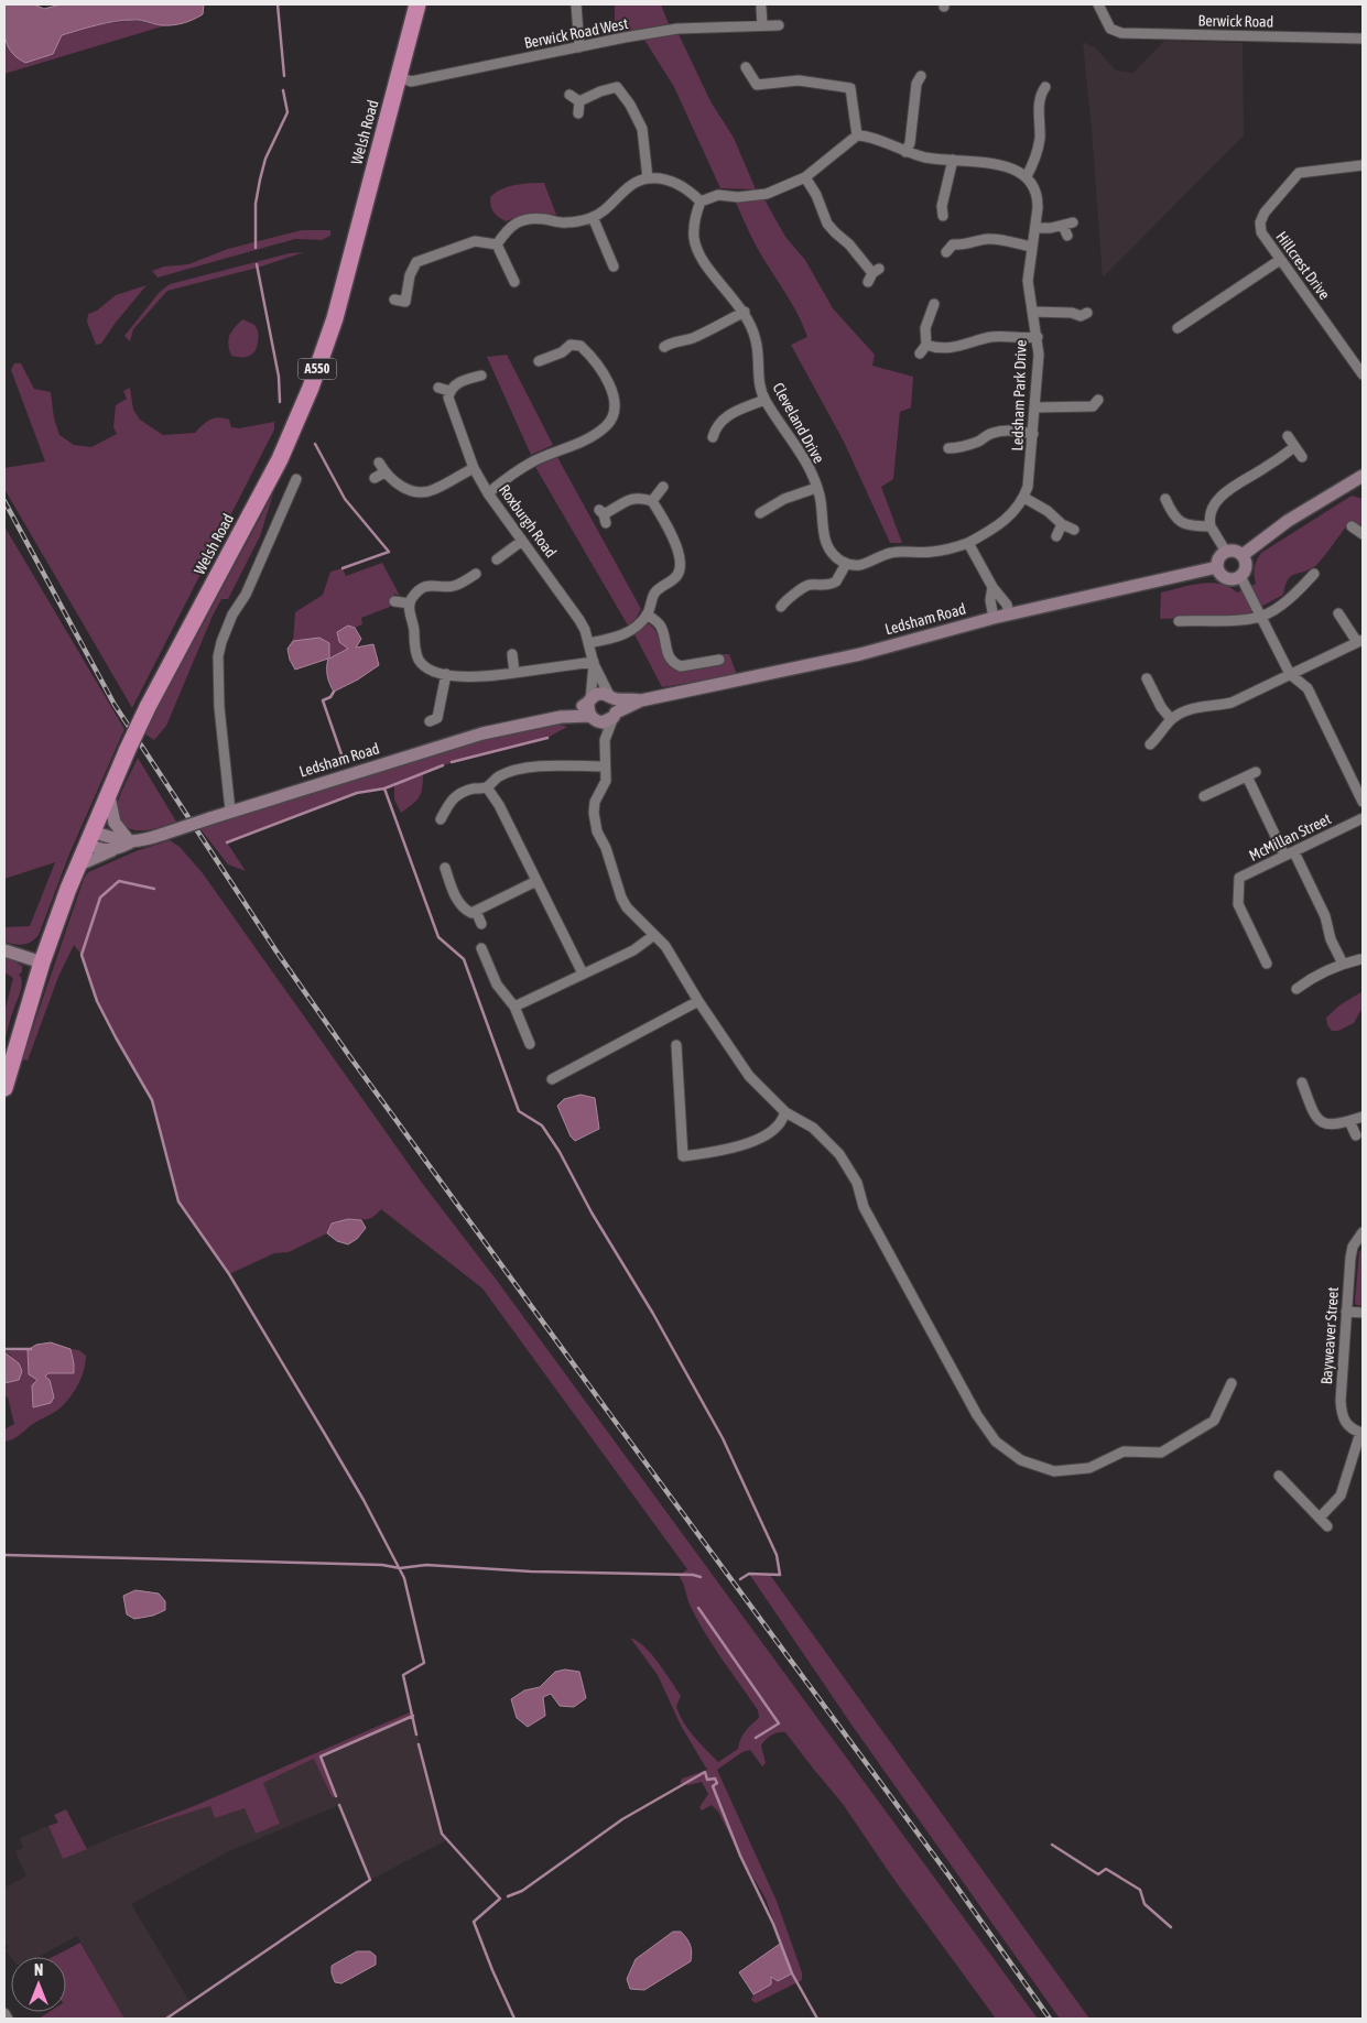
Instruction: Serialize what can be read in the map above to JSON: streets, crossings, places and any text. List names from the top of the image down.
{
  "streets": {
    "highway": ["Welsh Road", "A550"],
    "main road": ["Ledsham Road"],
    "street": [
      "Berwick Road",
      "Berwick Road West",
      "Hillcrest Drive",
      "Ledsham Park Drive",
      "Cleveland Drive",
      "Roxburgh Road",
      "McMillan Street",
      "Bayweaver Street"
    ]
  },
  "crossings": [
    ["Berwick Road West", "Welsh Road"],
    ["Welsh Road", "Ledsham Road"],
    ["Roxburgh Road", "Ledsham Road"]
  ],
  "north": "top"
}
